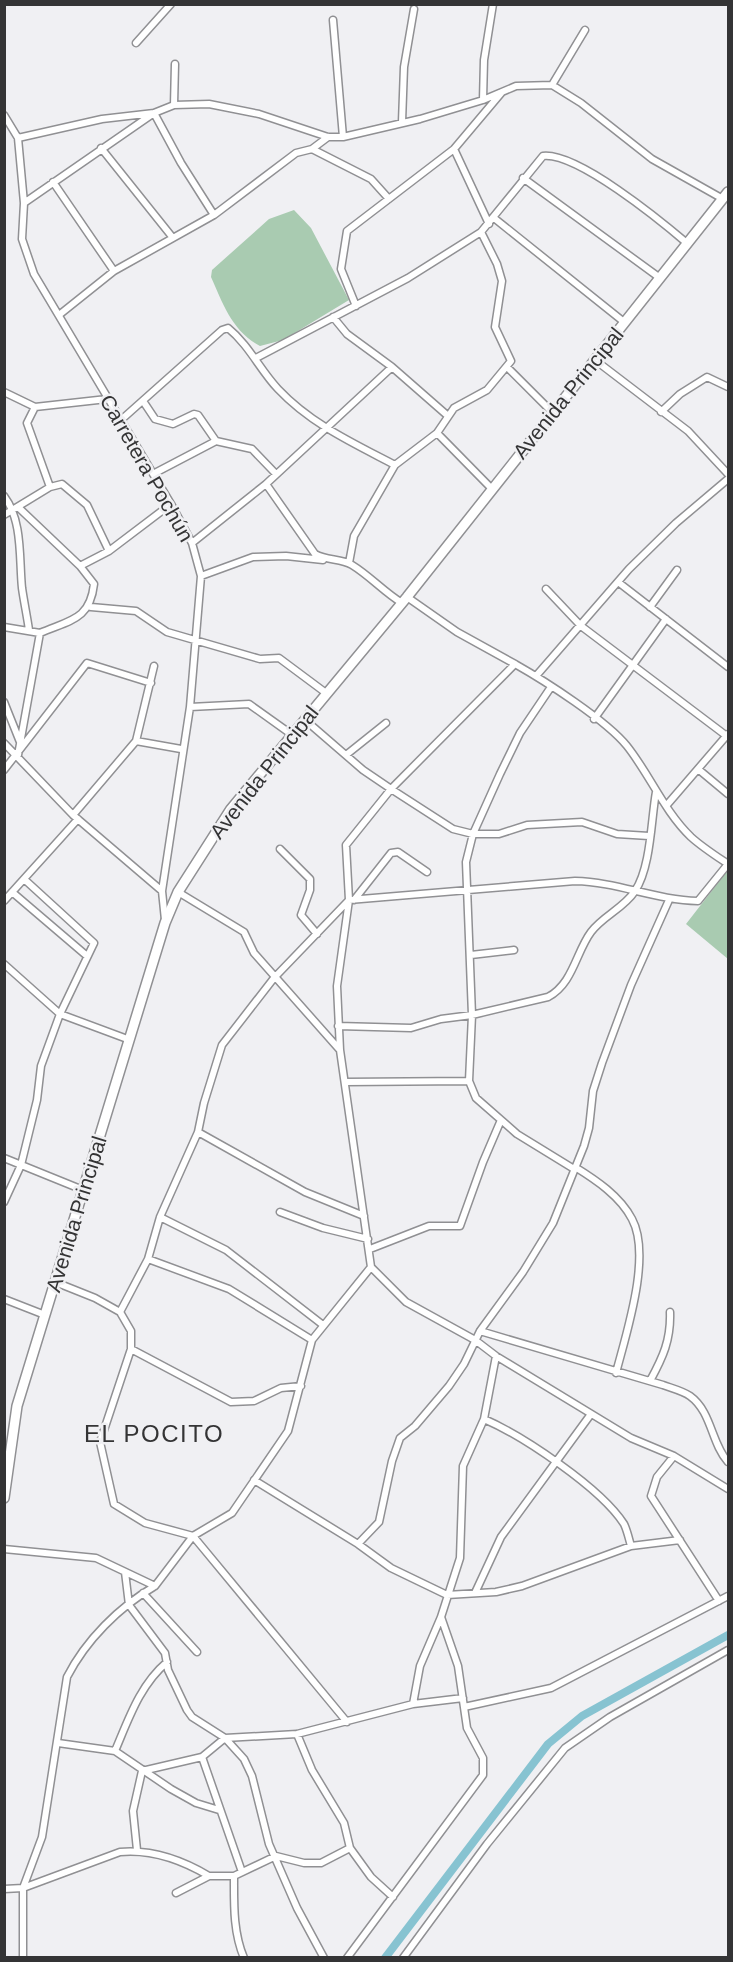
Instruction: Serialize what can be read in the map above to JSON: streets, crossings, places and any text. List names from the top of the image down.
{
  "streets": {
    "main road": ["Avenida Principal"],
    "street": ["Carretera Pochún"]
  },
  "crossings": [
    ["Avenida Principal", "Carretera Pochún"]
  ],
  "districts": ["EL POCITO"]
}
